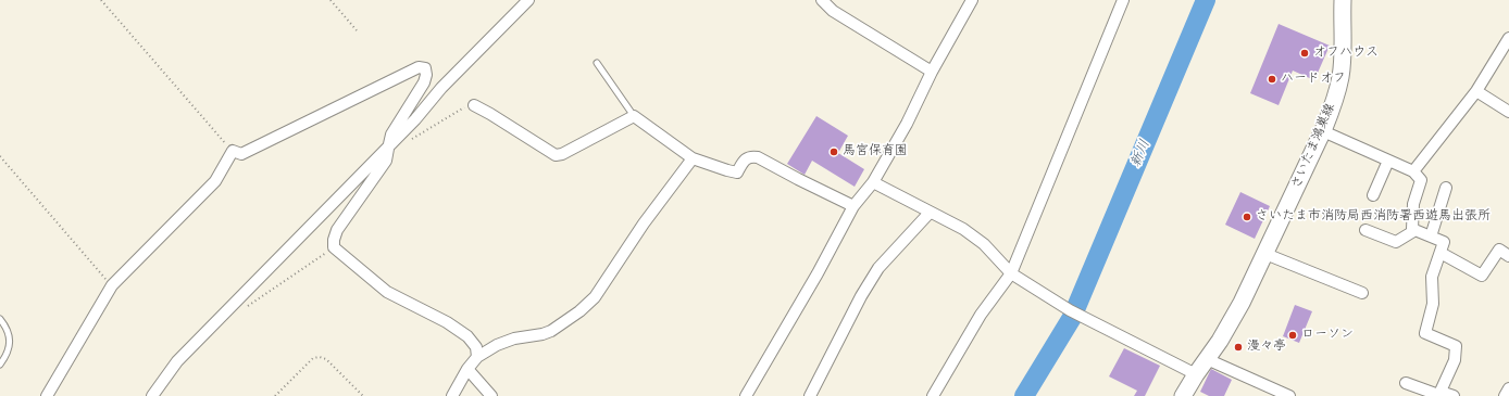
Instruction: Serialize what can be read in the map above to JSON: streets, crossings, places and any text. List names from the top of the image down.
{
  "streets": {
    "main road": ["さいたま鴻巣線"]
  },
  "water": ["新川"],
  "places": [
    "オフハウス",
    "ハードオフ",
    "馬宮保育園",
    "さいたま市消防局西消防署西遊馬出張所",
    "ローソン",
    "漫々亭"
  ]
}
